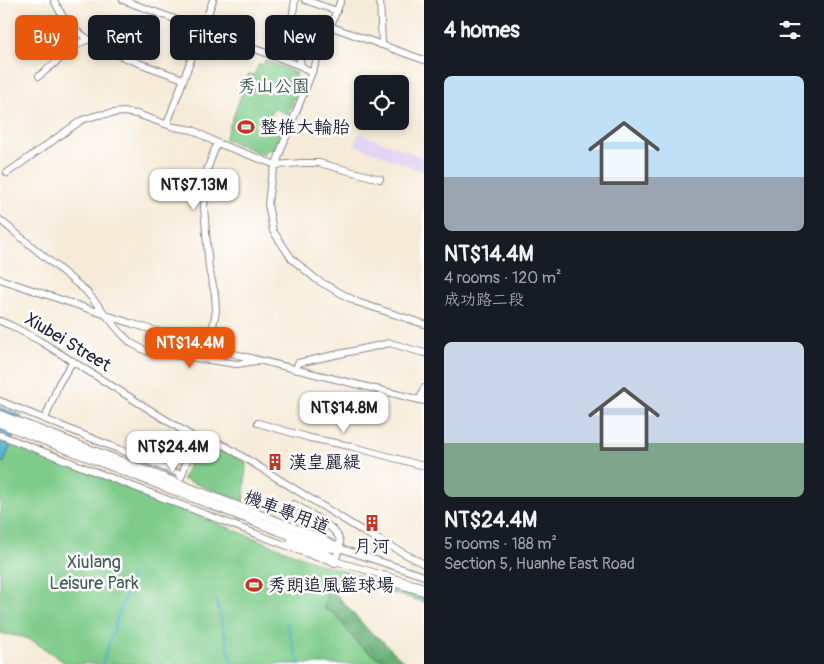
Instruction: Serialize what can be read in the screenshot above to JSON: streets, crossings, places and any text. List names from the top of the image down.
{
  "streets": {
    "street": ["Xiubei Street"]
  },
  "parks": ["秀山公園", "Xiulang Leisure Park"],
  "places": {
    "sports": ["整椎大輪胎", "秀朗追風籃球場"],
    "building": ["漢皇麗緹", "月河"]
  },
  "page": {
    "heading": "4 homes",
    "chip": [
      "Buy",
      "Rent",
      "Filters",
      "New"
    ],
    "list": [
      {
        "name": "NT$14.4M",
        "note": "4 rooms · 120 m² · 成功路二段"
      },
      {
        "name": "NT$24.4M",
        "note": "5 rooms · 188 m² · Section 5, Huanhe East Road"
      }
    ],
    "price": [
      "NT$7.13M",
      "NT$14.4M",
      "NT$14.8M",
      "NT$24.4M"
    ]
  }
}
